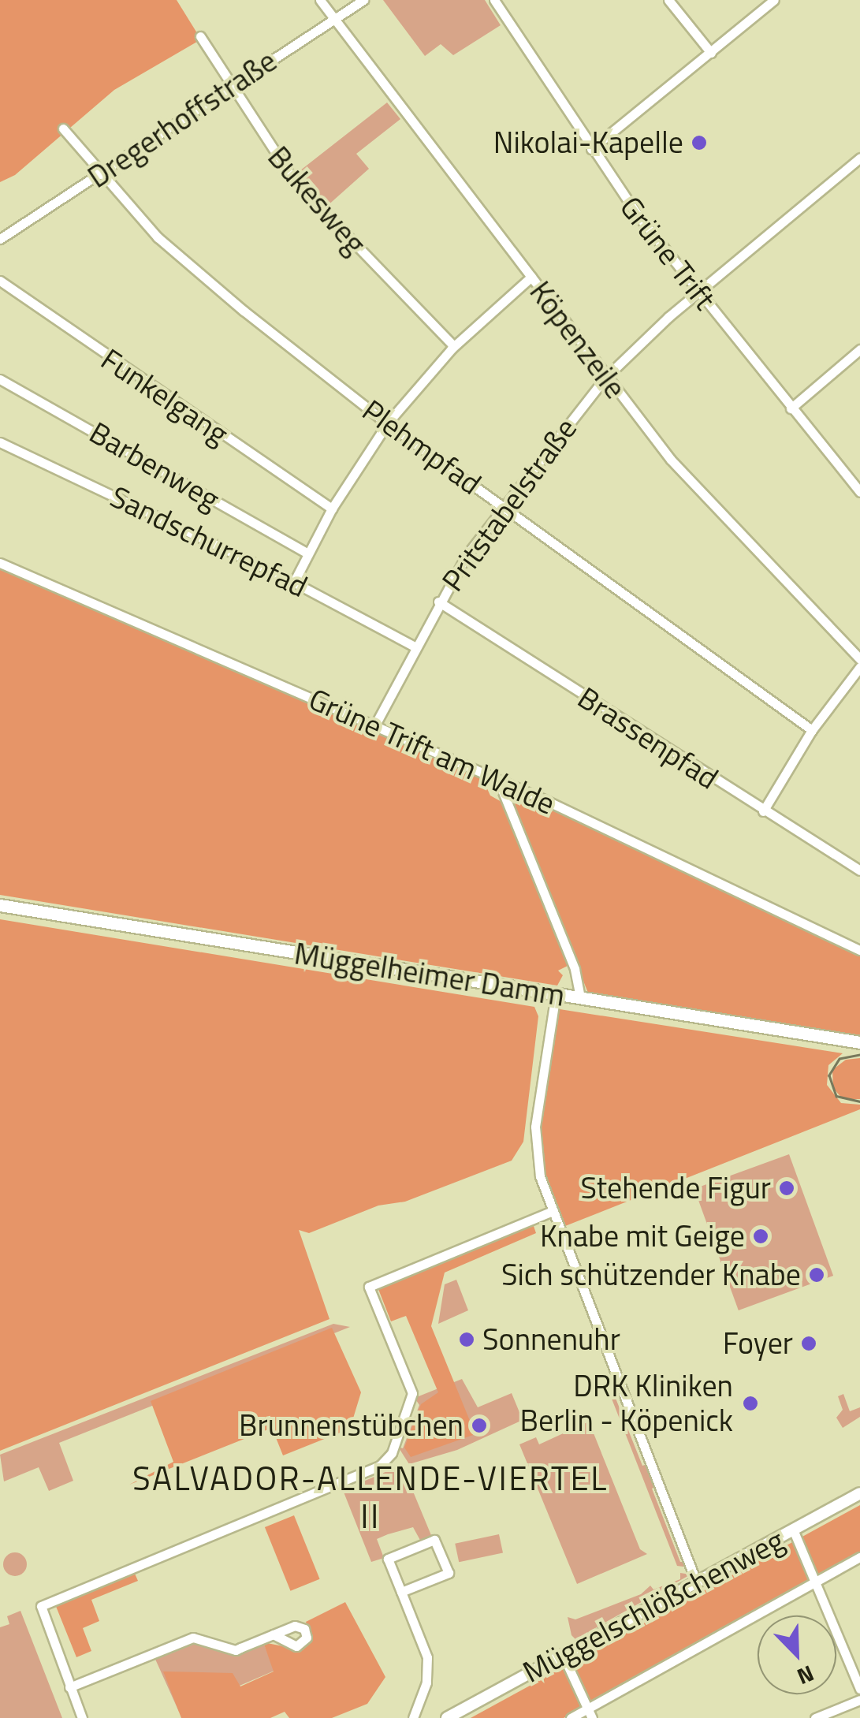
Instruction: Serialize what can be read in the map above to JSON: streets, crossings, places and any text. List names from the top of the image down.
{
  "streets": {
    "main road": ["Müggelheimer Damm"],
    "street": [
      "Dregerhoffstraße",
      "Bukesweg",
      "Grüne Trift",
      "Köpenzeile",
      "Funkelgang",
      "Plehmpfad",
      "Barbenweg",
      "Pritstabelstraße",
      "Sandschurrepfad",
      "Brassenpfad",
      "Grüne Trift am Walde",
      "Müggelschlößchenweg"
    ]
  },
  "crossings": [
    ["Dregerhoffstraße", "Bukesweg"],
    ["Dregerhoffstraße", "Köpenzeile"],
    ["Dregerhoffstraße", "Plehmpfad"],
    ["Grüne Trift", "Pritstabelstraße"],
    ["Köpenzeile", "Pritstabelstraße"],
    ["Plehmpfad", "Pritstabelstraße"],
    ["Pritstabelstraße", "Sandschurrepfad"],
    ["Pritstabelstraße", "Brassenpfad"],
    ["Pritstabelstraße", "Grüne Trift am Walde"]
  ],
  "districts": ["SALVADOR-ALLENDE-VIERTEL II"],
  "places": [
    "Nikolai-Kapelle",
    "Stehende Figur",
    "Knabe mit Geige",
    "Sich schützender Knabe",
    "Sonnenuhr",
    "Foyer",
    "DRK Kliniken Berlin - Köpenick",
    "Brunnenstübchen"
  ],
  "north": "bottom right"
}
